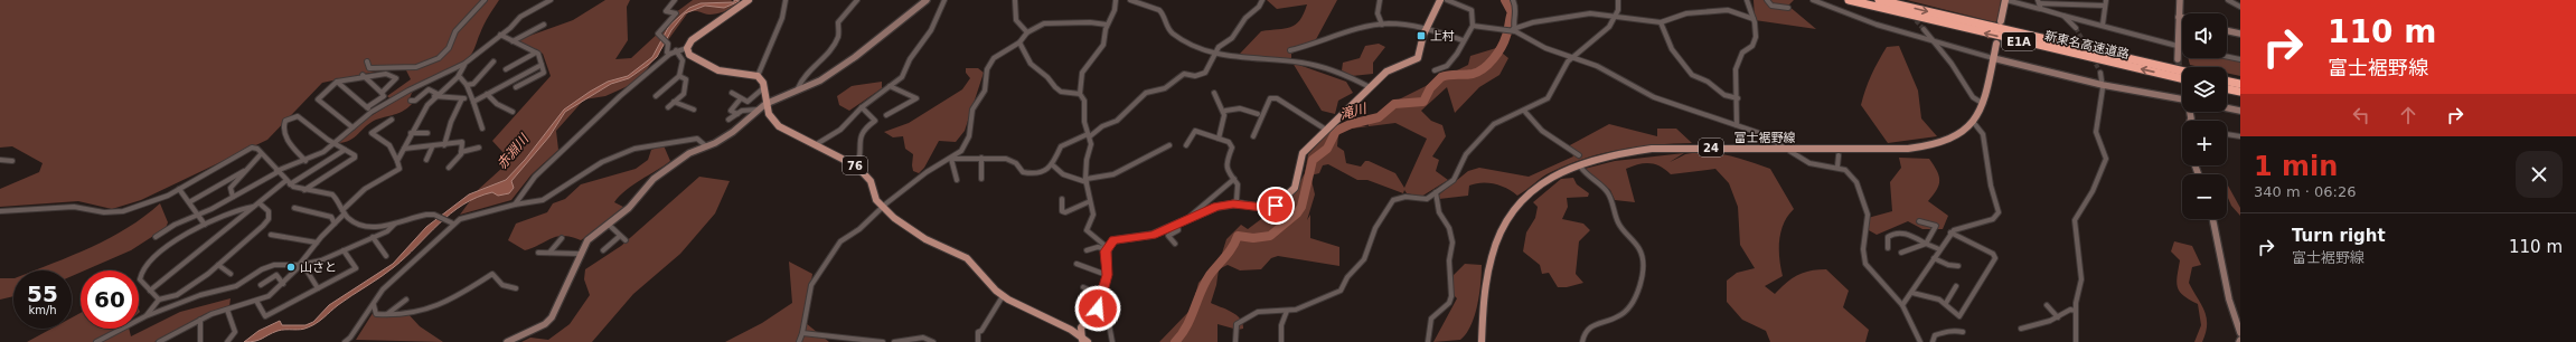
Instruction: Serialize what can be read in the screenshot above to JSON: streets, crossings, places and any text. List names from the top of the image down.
{
  "streets": {
    "highway": ["E1A", "新東名高速道路"],
    "main road": ["富士裾野線", "24", "76"]
  },
  "water": ["滝川", "赤淵川"],
  "places": {
    "transit": ["上村"],
    "other": ["山さと"]
  },
  "page": {
    "turn": ["110 m", "富士裾野線"],
    "map_buttons": ["+", "−"],
    "heading": ["1 min", "340 m · 06:26"],
    "list": [
      {
        "name": "Turn right",
        "note": "富士裾野線",
        "value": "110 m"
      }
    ],
    "speed": "55 km/h",
    "limit": "60"
  }
}
